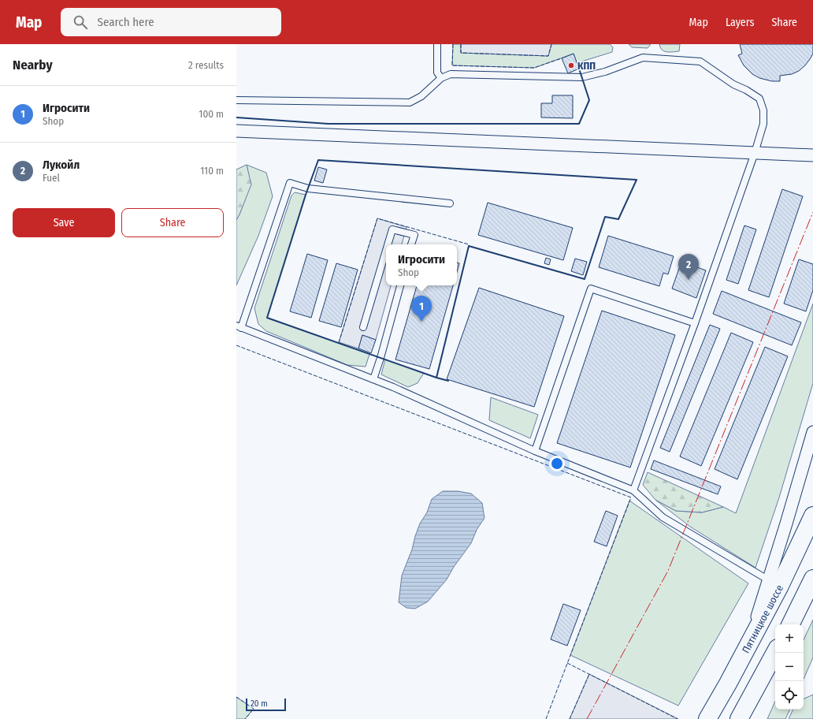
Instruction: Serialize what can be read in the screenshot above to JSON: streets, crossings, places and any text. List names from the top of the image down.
{
  "streets": {
    "main road": ["Пятницкое шоссе"]
  },
  "places": ["КПП"],
  "scale_bar": "20 m",
  "page": {
    "header": "Map",
    "search": "Search here",
    "nav": ["Map", "Layers", "Share"],
    "heading": ["Nearby", "2 results"],
    "list": [
      {
        "mark": "1",
        "name": "Игросити",
        "note": "Shop",
        "value": "100 m"
      },
      {
        "mark": "2",
        "name": "Лукойл",
        "note": "Fuel",
        "value": "110 m"
      }
    ],
    "buttons": ["Save", "Share"],
    "popup": ["Игросити", "Shop"],
    "pins": ["2", "1"],
    "map_buttons": ["+", "−"],
    "scale": "20 m"
  }
}
